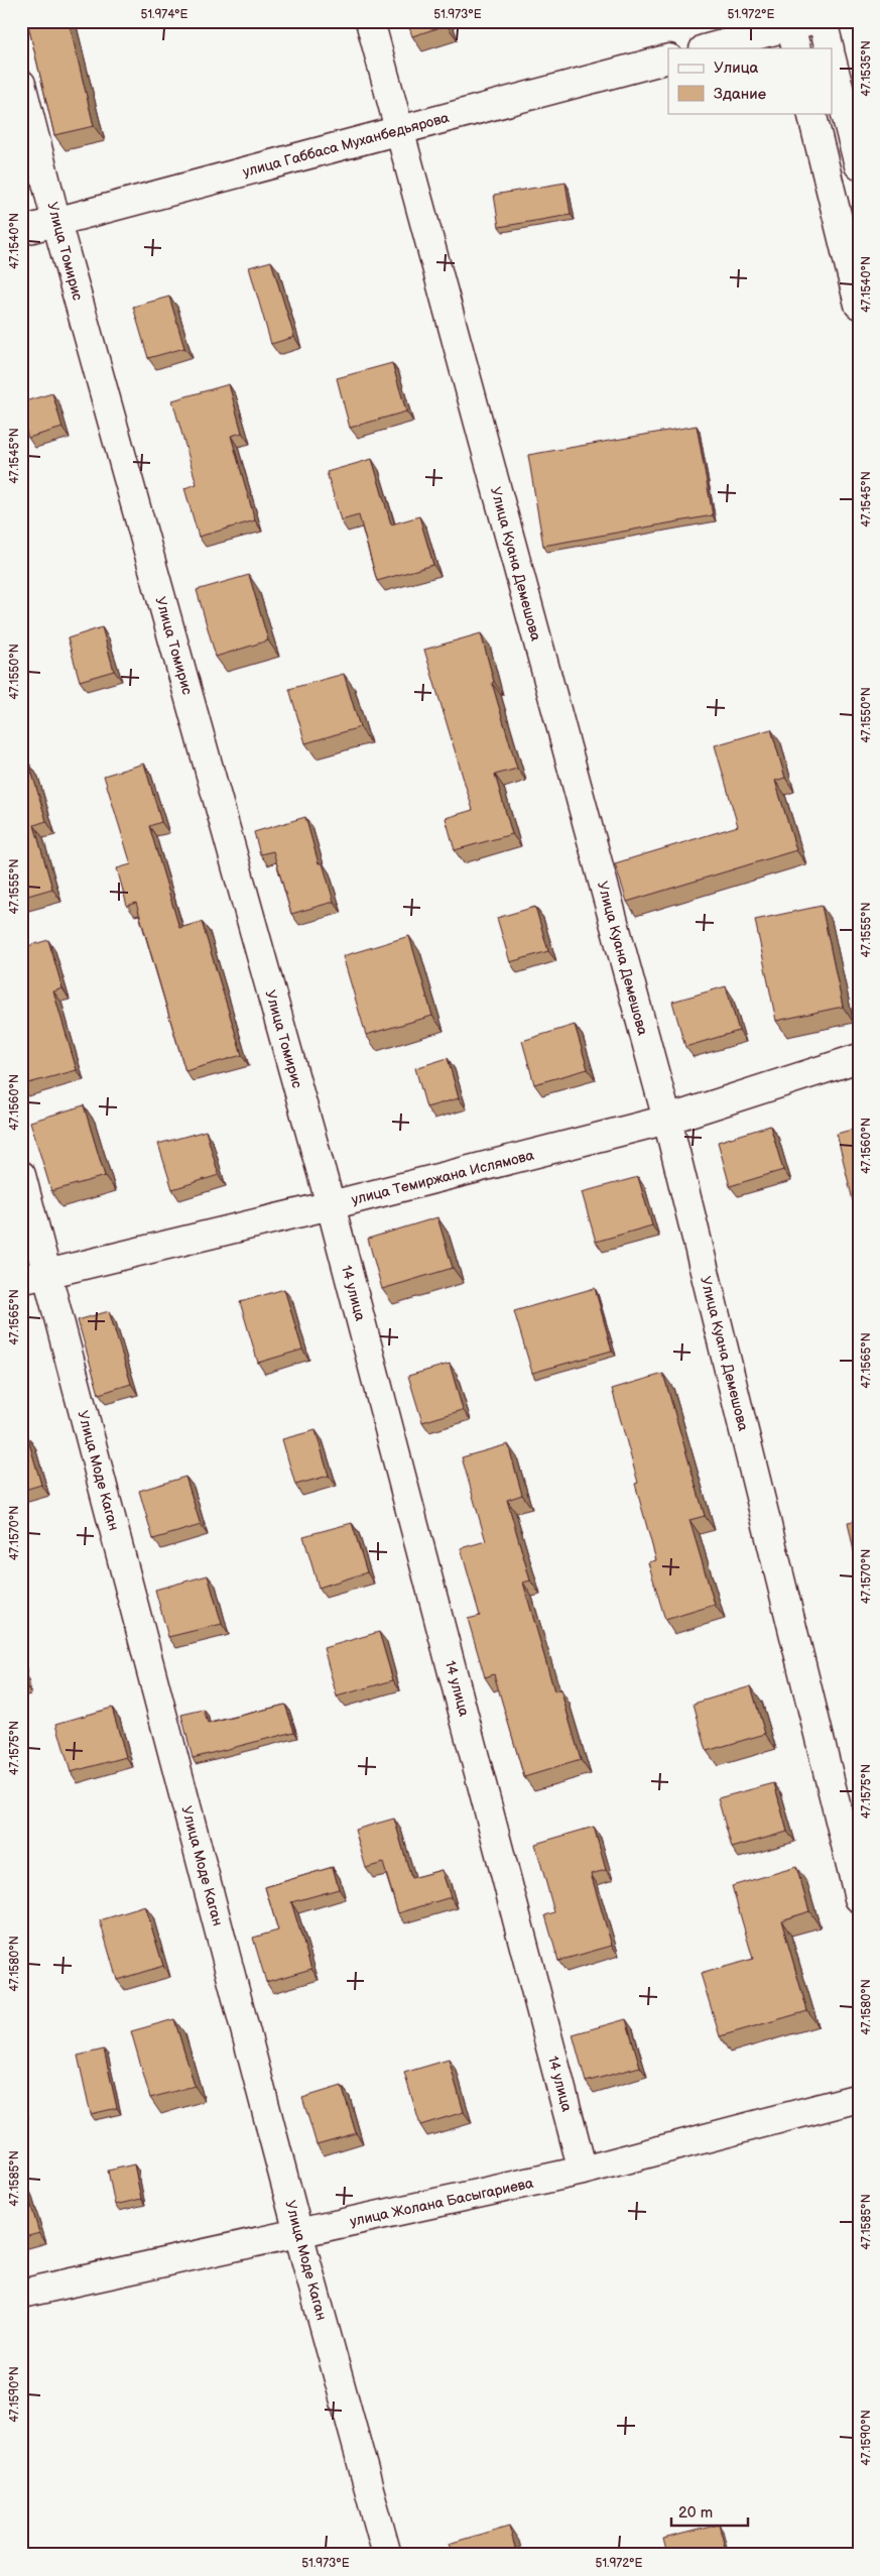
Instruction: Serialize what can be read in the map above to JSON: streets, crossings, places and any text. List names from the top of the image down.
{
  "streets": {
    "street": [
      "улица Габбаса Муханбедьярова",
      "Улица Томирис",
      "Улица Куана Демешова",
      "улица Темиржана Ислямова",
      "14 улица",
      "Улица Моде Каган",
      "улица Жолана Басыгариева"
    ]
  },
  "crossings": [
    ["улица Габбаса Муханбедьярова", "Улица Томирис"],
    ["улица Габбаса Муханбедьярова", "Улица Куана Демешова"],
    ["Улица Томирис", "улица Темиржана Ислямова"],
    ["Улица Томирис", "14 улица"],
    ["Улица Куана Демешова", "улица Темиржана Ислямова"],
    ["улица Темиржана Ислямова", "14 улица"],
    ["улица Темиржана Ислямова", "Улица Моде Каган"],
    ["14 улица", "улица Жолана Басыгариева"],
    ["Улица Моде Каган", "улица Жолана Басыгариева"]
  ],
  "legend": ["Улица", "Здание"],
  "scale_bar": "20 m",
  "coordinates": [
    "51.974°E",
    "51.973°E",
    "51.972°E",
    "47.1535°N",
    "47.1540°N",
    "47.1545°N",
    "47.1550°N",
    "47.1555°N",
    "47.1560°N",
    "47.1565°N",
    "47.1570°N",
    "47.1575°N",
    "47.1580°N",
    "47.1585°N",
    "47.1590°N"
  ]
}
